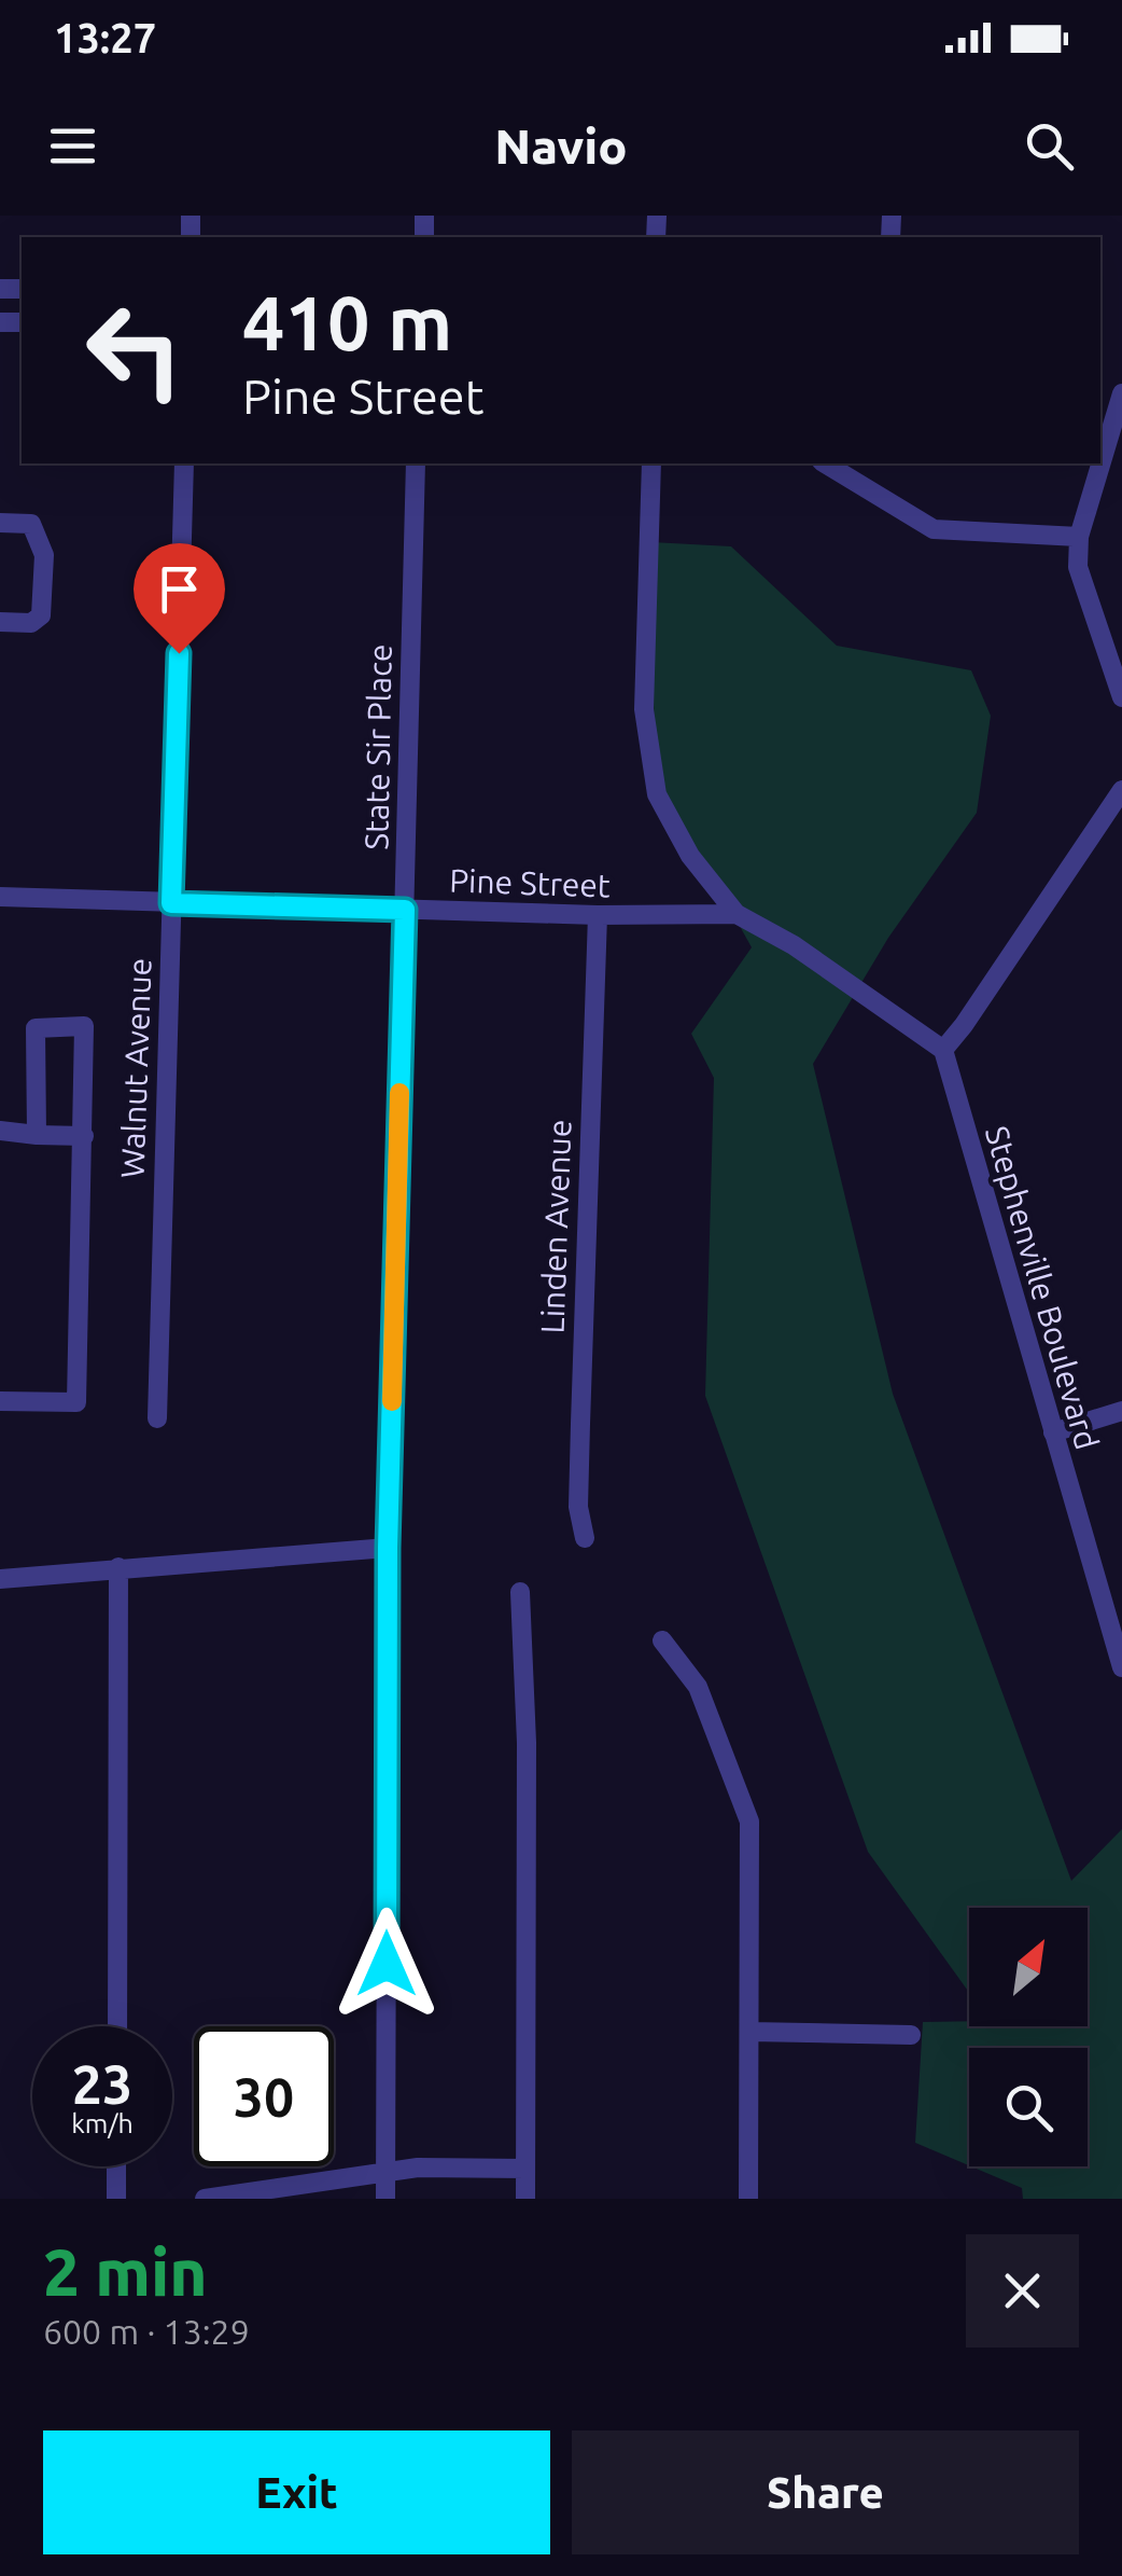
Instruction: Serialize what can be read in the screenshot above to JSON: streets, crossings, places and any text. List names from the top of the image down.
{
  "streets": {
    "street": [
      "State Sir Place",
      "Pine Street",
      "Walnut Avenue",
      "Linden Avenue",
      "Stephenville Boulevard"
    ]
  },
  "crossings": [
    ["State Sir Place", "Pine Street"],
    ["Pine Street", "Walnut Avenue"],
    ["Pine Street", "Linden Avenue"]
  ],
  "north": "top right",
  "page": {
    "status": "13:27",
    "header": "Navio",
    "turn": ["410 m", "Pine Street"],
    "speed": "23 km/h",
    "limit": "30",
    "heading": ["2 min", "600 m · 13:29"],
    "buttons": ["Exit", "Share"]
  }
}
